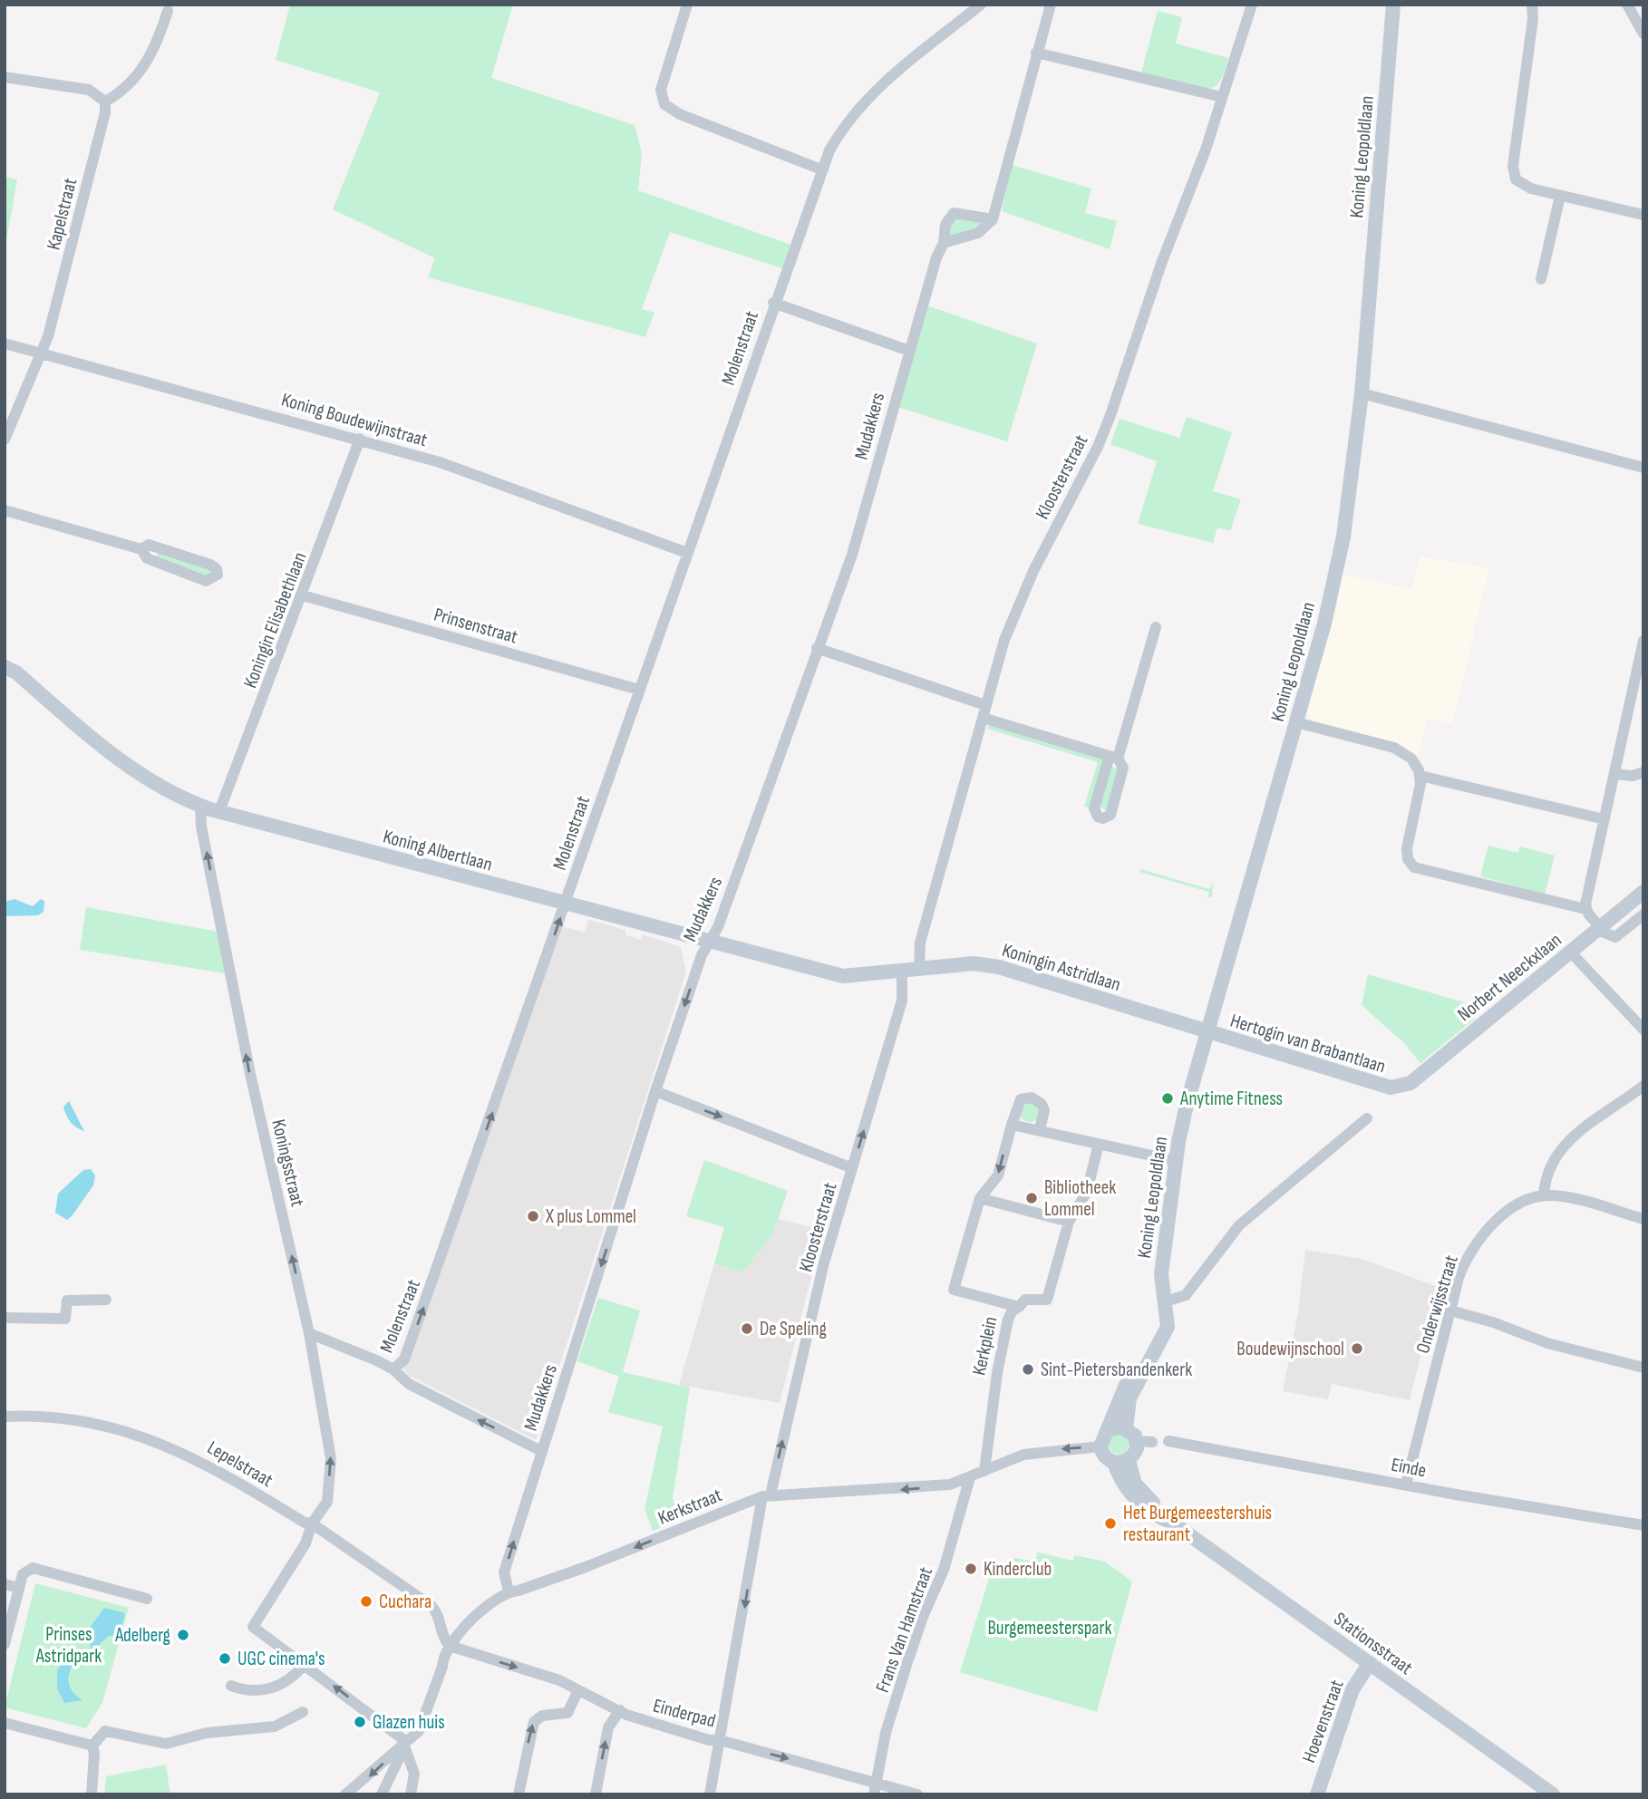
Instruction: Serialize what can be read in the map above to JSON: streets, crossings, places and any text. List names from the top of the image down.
{
  "streets": {
    "main road": [
      "Koning Leopoldlaan",
      "Koning Albertlaan",
      "Koningin Astridlaan",
      "Norbert Neeckxlaan",
      "Hertogin van Brabantlaan",
      "Stationsstraat",
      "Hoevenstraat"
    ],
    "street": [
      "Kapelstraat",
      "Molenstraat",
      "Koning Boudewijnstraat",
      "Mudakkers",
      "Kloosterstraat",
      "Koningin Elisabethlaan",
      "Prinsenstraat",
      "Koningsstraat",
      "Onderwijsstraat",
      "Kerkplein",
      "Lepelstraat",
      "Einde",
      "Kerkstraat",
      "Frans Van Hamstraat",
      "Einderpad"
    ]
  },
  "crossings": [
    ["Koning Leopoldlaan", "Koningin Astridlaan"],
    ["Koning Leopoldlaan", "Hertogin van Brabantlaan"],
    ["Kapelstraat", "Koning Boudewijnstraat"],
    ["Molenstraat", "Koning Boudewijnstraat"],
    ["Molenstraat", "Mudakkers"],
    ["Molenstraat", "Prinsenstraat"],
    ["Molenstraat", "Koning Albertlaan"],
    ["Koning Boudewijnstraat", "Koningin Elisabethlaan"],
    ["Mudakkers", "Koning Albertlaan"],
    ["Mudakkers", "Kerkstraat"],
    ["Kloosterstraat", "Koning Albertlaan"],
    ["Kloosterstraat", "Koningin Astridlaan"],
    ["Kloosterstraat", "Kerkstraat"],
    ["Kloosterstraat", "Einderpad"],
    ["Koningin Elisabethlaan", "Prinsenstraat"],
    ["Koningin Elisabethlaan", "Koning Albertlaan"],
    ["Koning Albertlaan", "Koningin Astridlaan"],
    ["Koning Albertlaan", "Koningsstraat"],
    ["Koningin Astridlaan", "Hertogin van Brabantlaan"],
    ["Norbert Neeckxlaan", "Hertogin van Brabantlaan"],
    ["Koningsstraat", "Lepelstraat"],
    ["Onderwijsstraat", "Einde"],
    ["Lepelstraat", "Kerkstraat"],
    ["Lepelstraat", "Einderpad"],
    ["Kerkstraat", "Frans Van Hamstraat"],
    ["Kerkstraat", "Einderpad"],
    ["Frans Van Hamstraat", "Einderpad"],
    ["Stationsstraat", "Hoevenstraat"]
  ],
  "one_way": ["Koningsstraat", "Kerkstraat", "Einderpad"],
  "parks": ["Burgemeesterspark", "Prinses Astridpark"],
  "places": [
    "Anytime Fitness",
    "Bibliotheek Lommel",
    "X plus Lommel",
    "De Speling",
    "Boudewijnschool",
    "Sint-Pietersbandenkerk",
    "Het Burgemeestershuis restaurant",
    "Kinderclub",
    "Cuchara",
    "Adelberg",
    "UGC cinema's",
    "Glazen huis"
  ]
}
